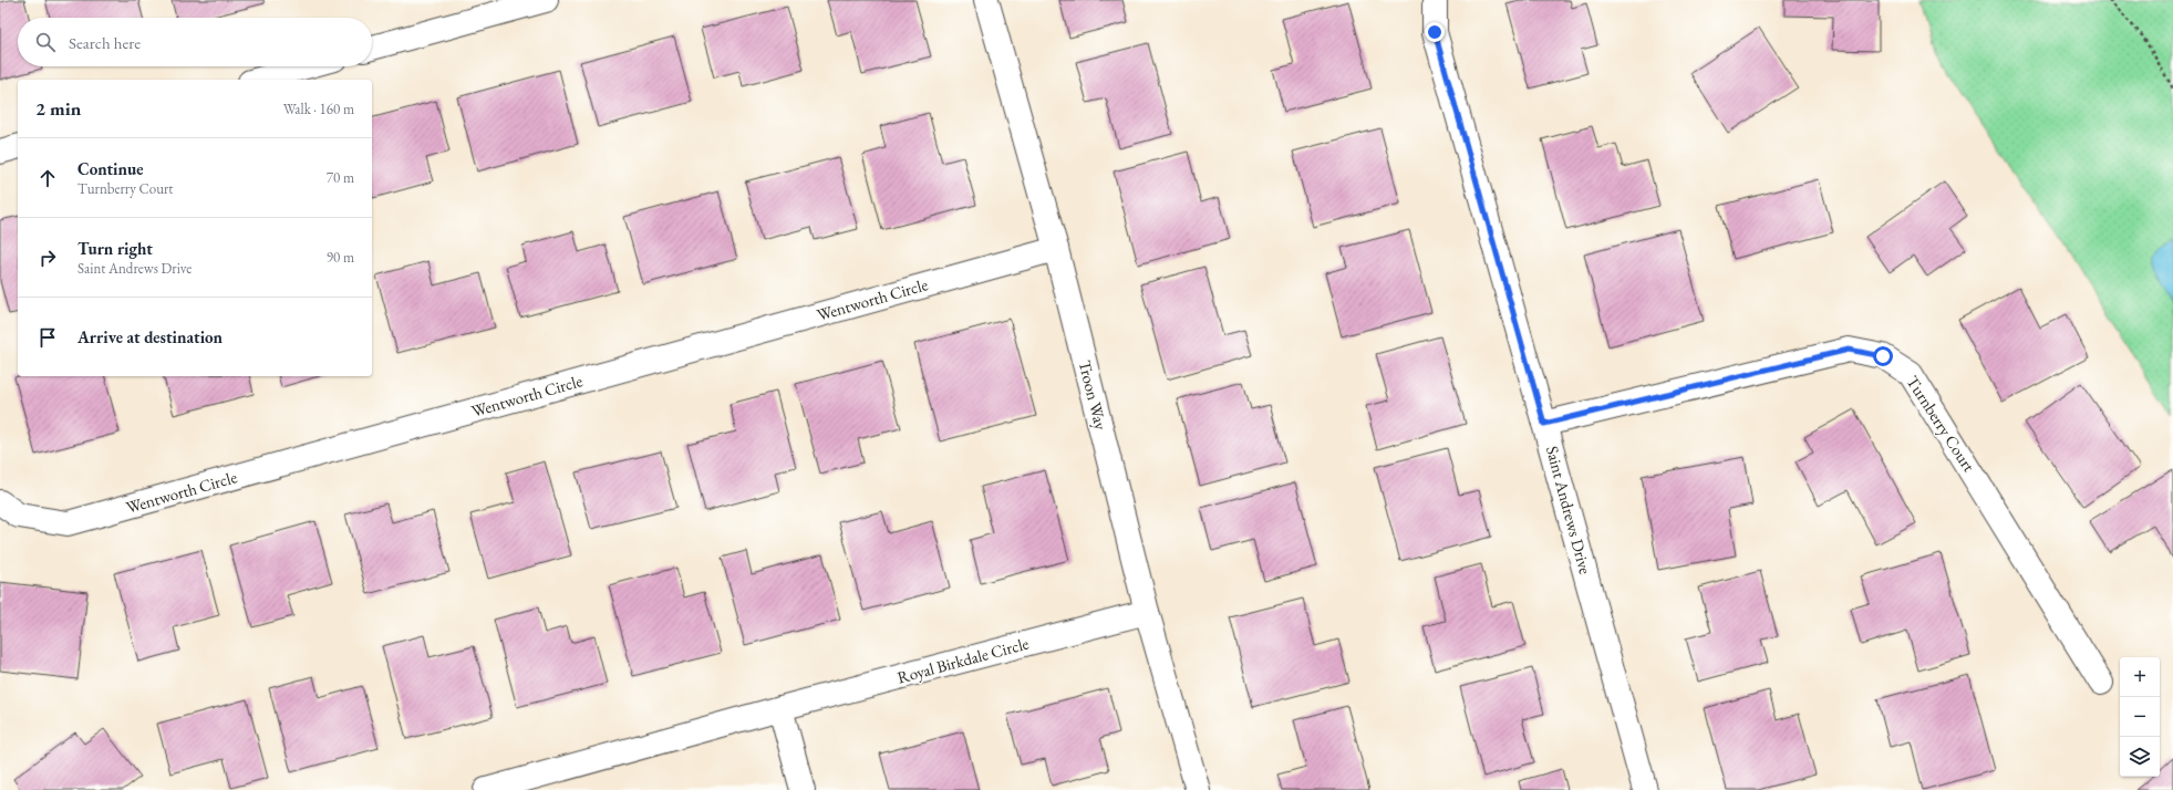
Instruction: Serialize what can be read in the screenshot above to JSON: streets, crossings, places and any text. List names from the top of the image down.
{
  "streets": {
    "street": [
      "Wentworth Circle",
      "Troon Way",
      "Turnberry Court",
      "Saint Andrews Drive",
      "Royal Birkdale Circle"
    ]
  },
  "crossings": [
    ["Wentworth Circle", "Troon Way"],
    ["Troon Way", "Royal Birkdale Circle"],
    ["Turnberry Court", "Saint Andrews Drive"]
  ],
  "page": {
    "search": "Search here",
    "heading": ["2 min", "Walk · 160 m"],
    "list": [
      ["Continue", "Turnberry Court", "70 m"],
      ["Turn right", "Saint Andrews Drive", "90 m"],
      "Arrive at destination"
    ],
    "map_buttons": ["+", "−"]
  }
}
